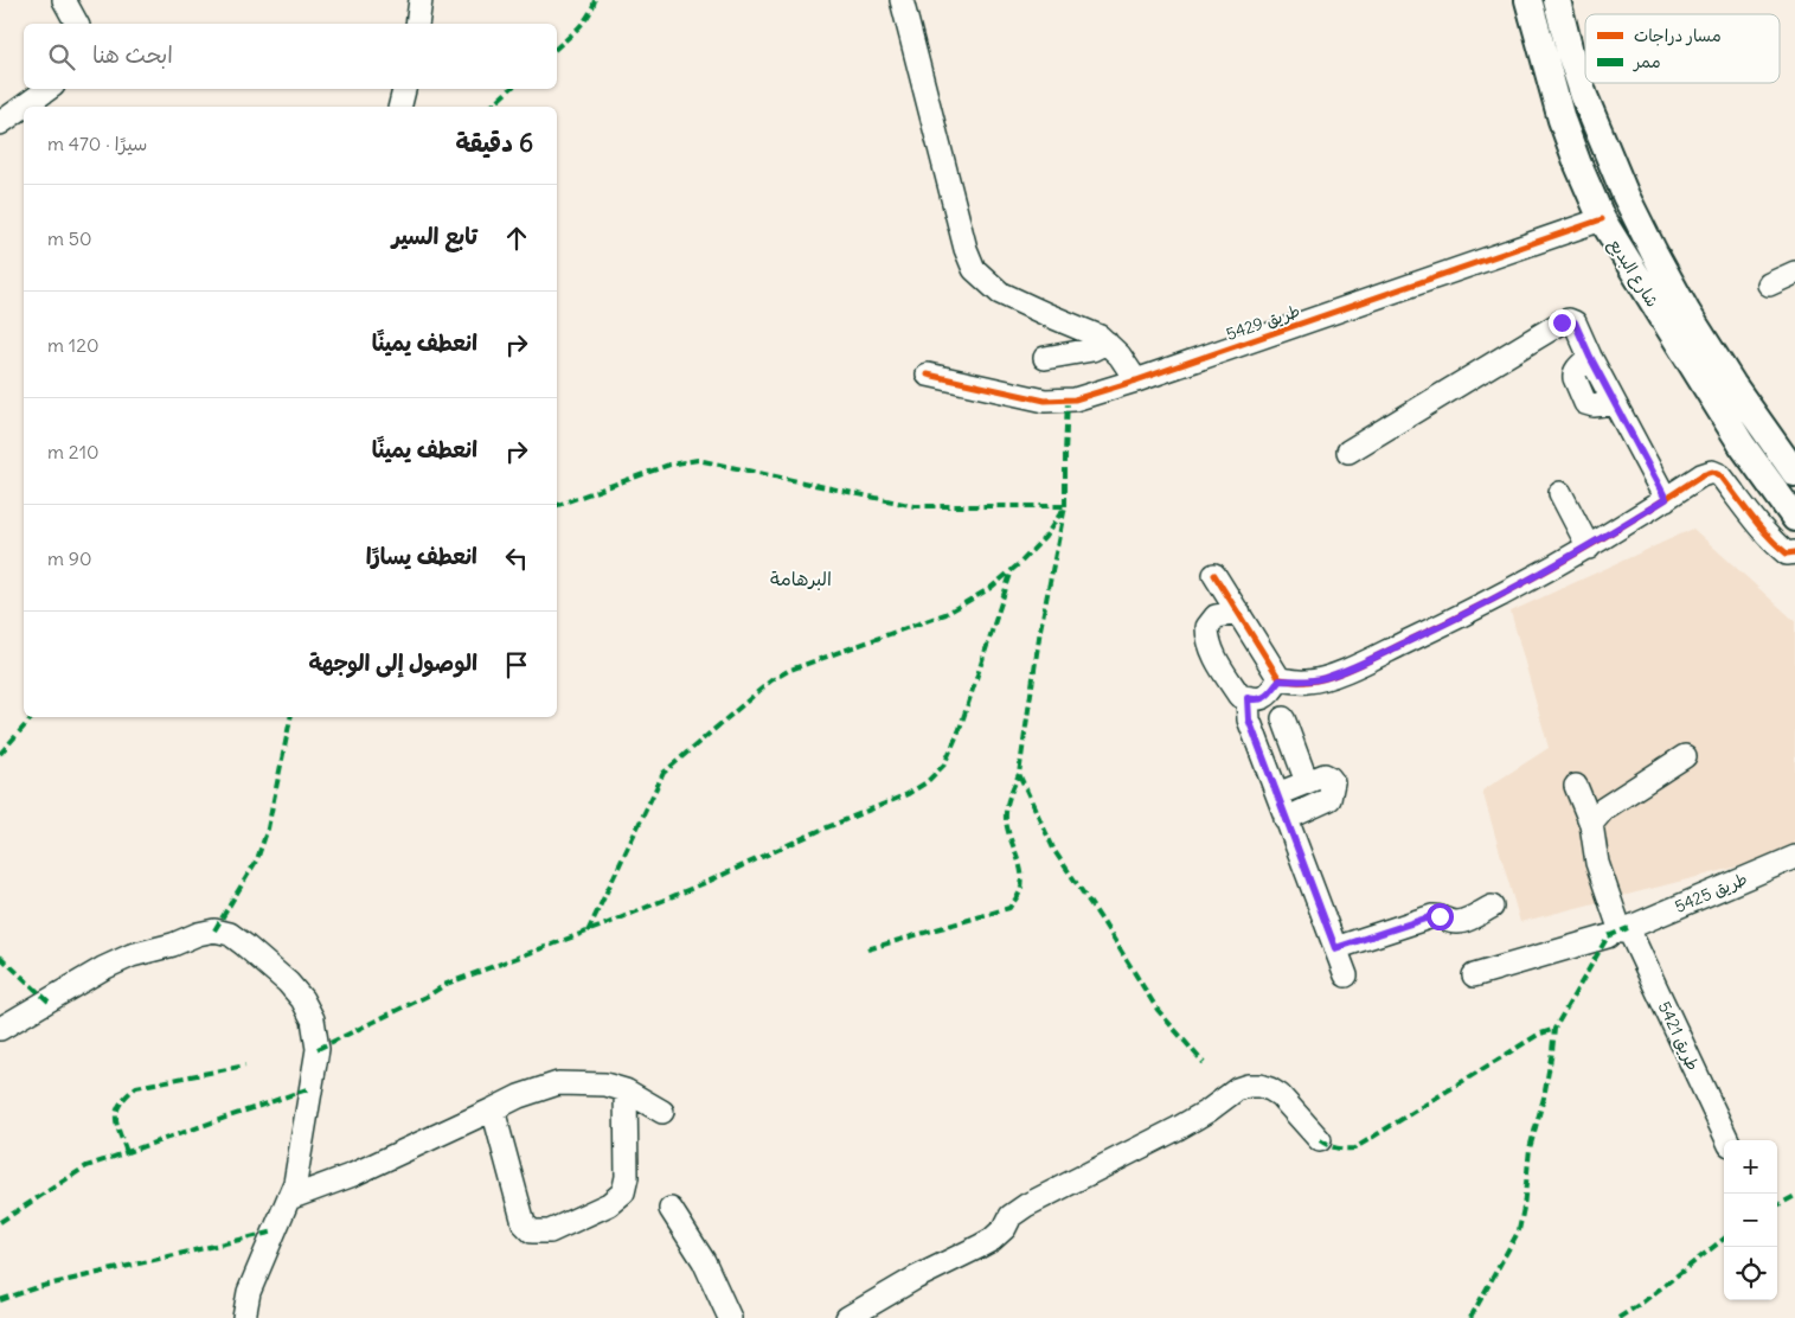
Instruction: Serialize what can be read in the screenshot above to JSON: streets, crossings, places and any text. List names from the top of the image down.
{
  "streets": {
    "main road": ["شارع البديع"],
    "street": ["طريق 5429", "طريق 5425", "طريق 5421"]
  },
  "crossings": [
    ["شارع البديع", "طريق 5429"],
    ["طريق 5425", "طريق 5421"]
  ],
  "districts": ["البرهامة"],
  "legend": ["مسار دراجات", "ممر"],
  "page": {
    "search": "ابحث هنا",
    "heading": ["6 دقيقة", "سيرًا · 470 m"],
    "list": [
      ["تابع السير", "50 m"],
      ["انعطف يمينًا", "120 m"],
      ["انعطف يمينًا", "210 m"],
      ["انعطف يسارًا", "90 m"],
      "الوصول إلى الوجهة"
    ],
    "map_buttons": ["+", "−"]
  }
}
